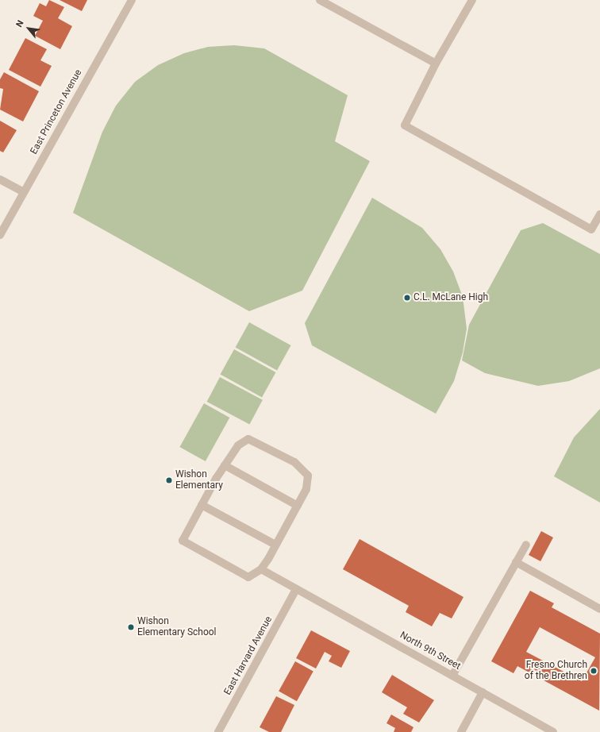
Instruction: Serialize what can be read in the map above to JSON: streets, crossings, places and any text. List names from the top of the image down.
{
  "streets": {
    "street": ["East Princeton Avenue", "North 9th Street", "East Harvard Avenue"]
  },
  "crossings": [
    ["North 9th Street", "East Harvard Avenue"]
  ],
  "places": [
    "C.L. McLane High",
    "Wishon Elementary",
    "Wishon Elementary School",
    "Fresno Church of the Brethren"
  ],
  "north": "top left"
}
